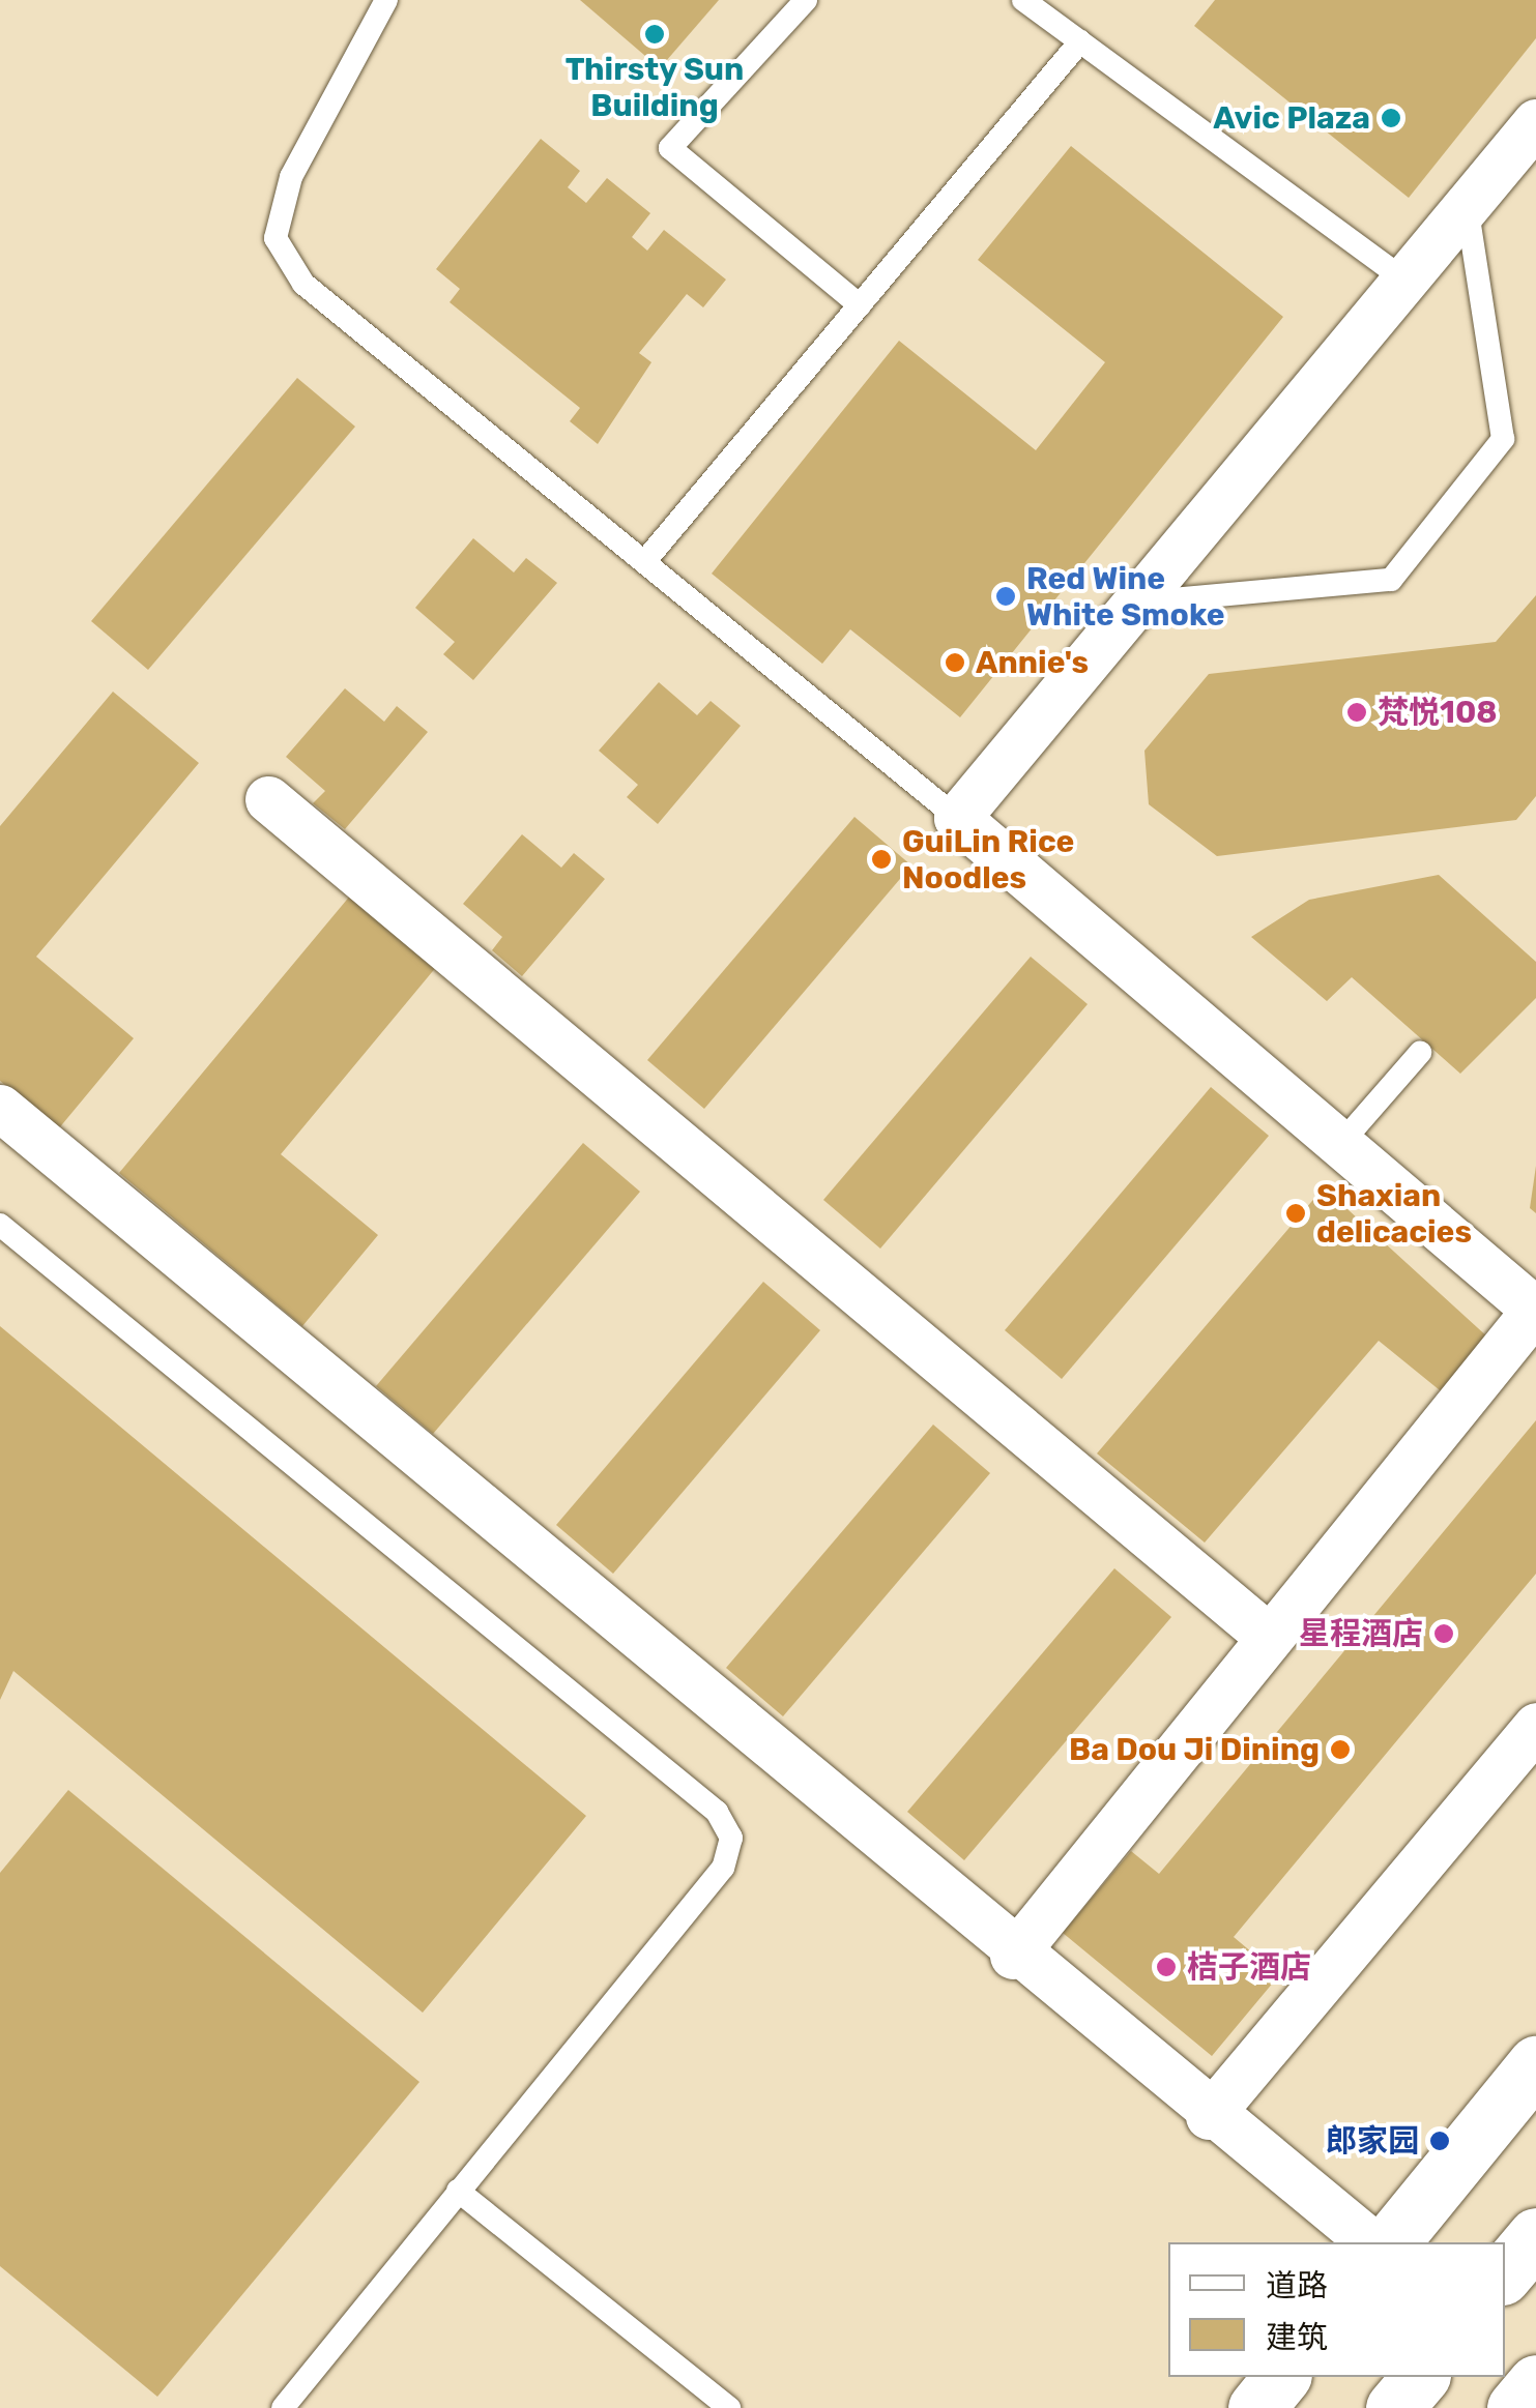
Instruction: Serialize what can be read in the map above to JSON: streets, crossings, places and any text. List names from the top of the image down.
{
  "places": [
    "Thirsty Sun Building",
    "Avic Plaza",
    "Red Wine White Smoke",
    "Annie's",
    "梵悦108",
    "GuiLin Rice Noodles",
    "Shaxian delicacies",
    "星程酒店",
    "Ba Dou Ji Dining",
    "桔子酒店",
    "郎家园"
  ],
  "legend": ["道路", "建筑"]
}
